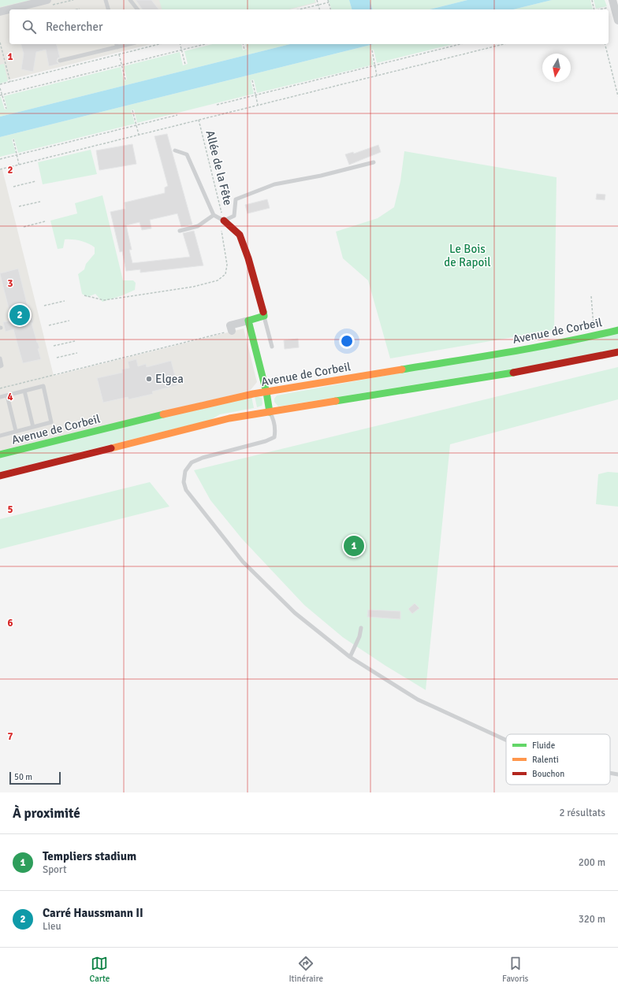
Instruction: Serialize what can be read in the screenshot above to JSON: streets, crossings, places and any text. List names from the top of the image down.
{
  "streets": {
    "main road": ["Avenue de Corbeil"],
    "path": ["Allée de la Fête"]
  },
  "parks": ["Le Bois de Rapoil"],
  "places": ["Elgea"],
  "legend": ["Fluide", "Ralenti", "Bouchon"],
  "scale_bar": "50 m",
  "north": "bottom",
  "page": {
    "search": "Rechercher",
    "pins": ["2", "1"],
    "scale": "50 m",
    "heading": ["À proximité", "2 résultats"],
    "list": [
      {
        "mark": "1",
        "name": "Templiers stadium",
        "note": "Sport",
        "value": "200 m"
      },
      {
        "mark": "2",
        "name": "Carré Haussmann II",
        "note": "Lieu",
        "value": "320 m"
      }
    ],
    "nav": ["Carte", "Itinéraire", "Favoris"]
  },
  "grid": {
    "rows": [
      "1",
      "2",
      "3",
      "4",
      "5",
      "6",
      "7"
    ]
  }
}
